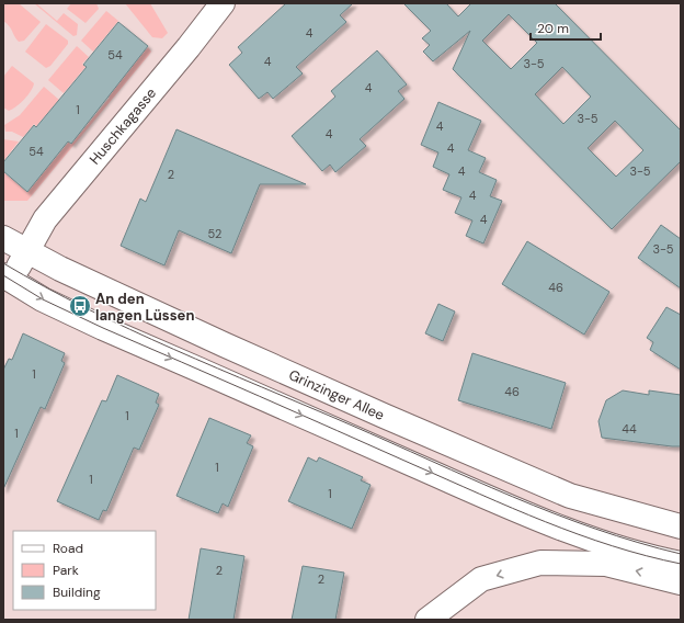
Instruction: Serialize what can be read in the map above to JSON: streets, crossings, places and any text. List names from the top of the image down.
{
  "streets": {
    "street": ["Huschkagasse", "Grinzinger Allee"]
  },
  "crossings": [
    ["Huschkagasse", "Grinzinger Allee"]
  ],
  "places": {
    "bus stop": ["An den langen Lüssen"]
  },
  "house_numbers": [
    "4",
    "54",
    "4",
    "3-5",
    "4",
    "1",
    "3-5",
    "4",
    "4",
    "4",
    "54",
    "4",
    "3-5",
    "2",
    "4",
    "4",
    "52",
    "3-5",
    "46",
    "1",
    "46",
    "1",
    "44",
    "1",
    "1",
    "1",
    "1",
    "2",
    "2"
  ],
  "legend": ["Road", "Park", "Building"],
  "scale_bar": "20 m"
}
